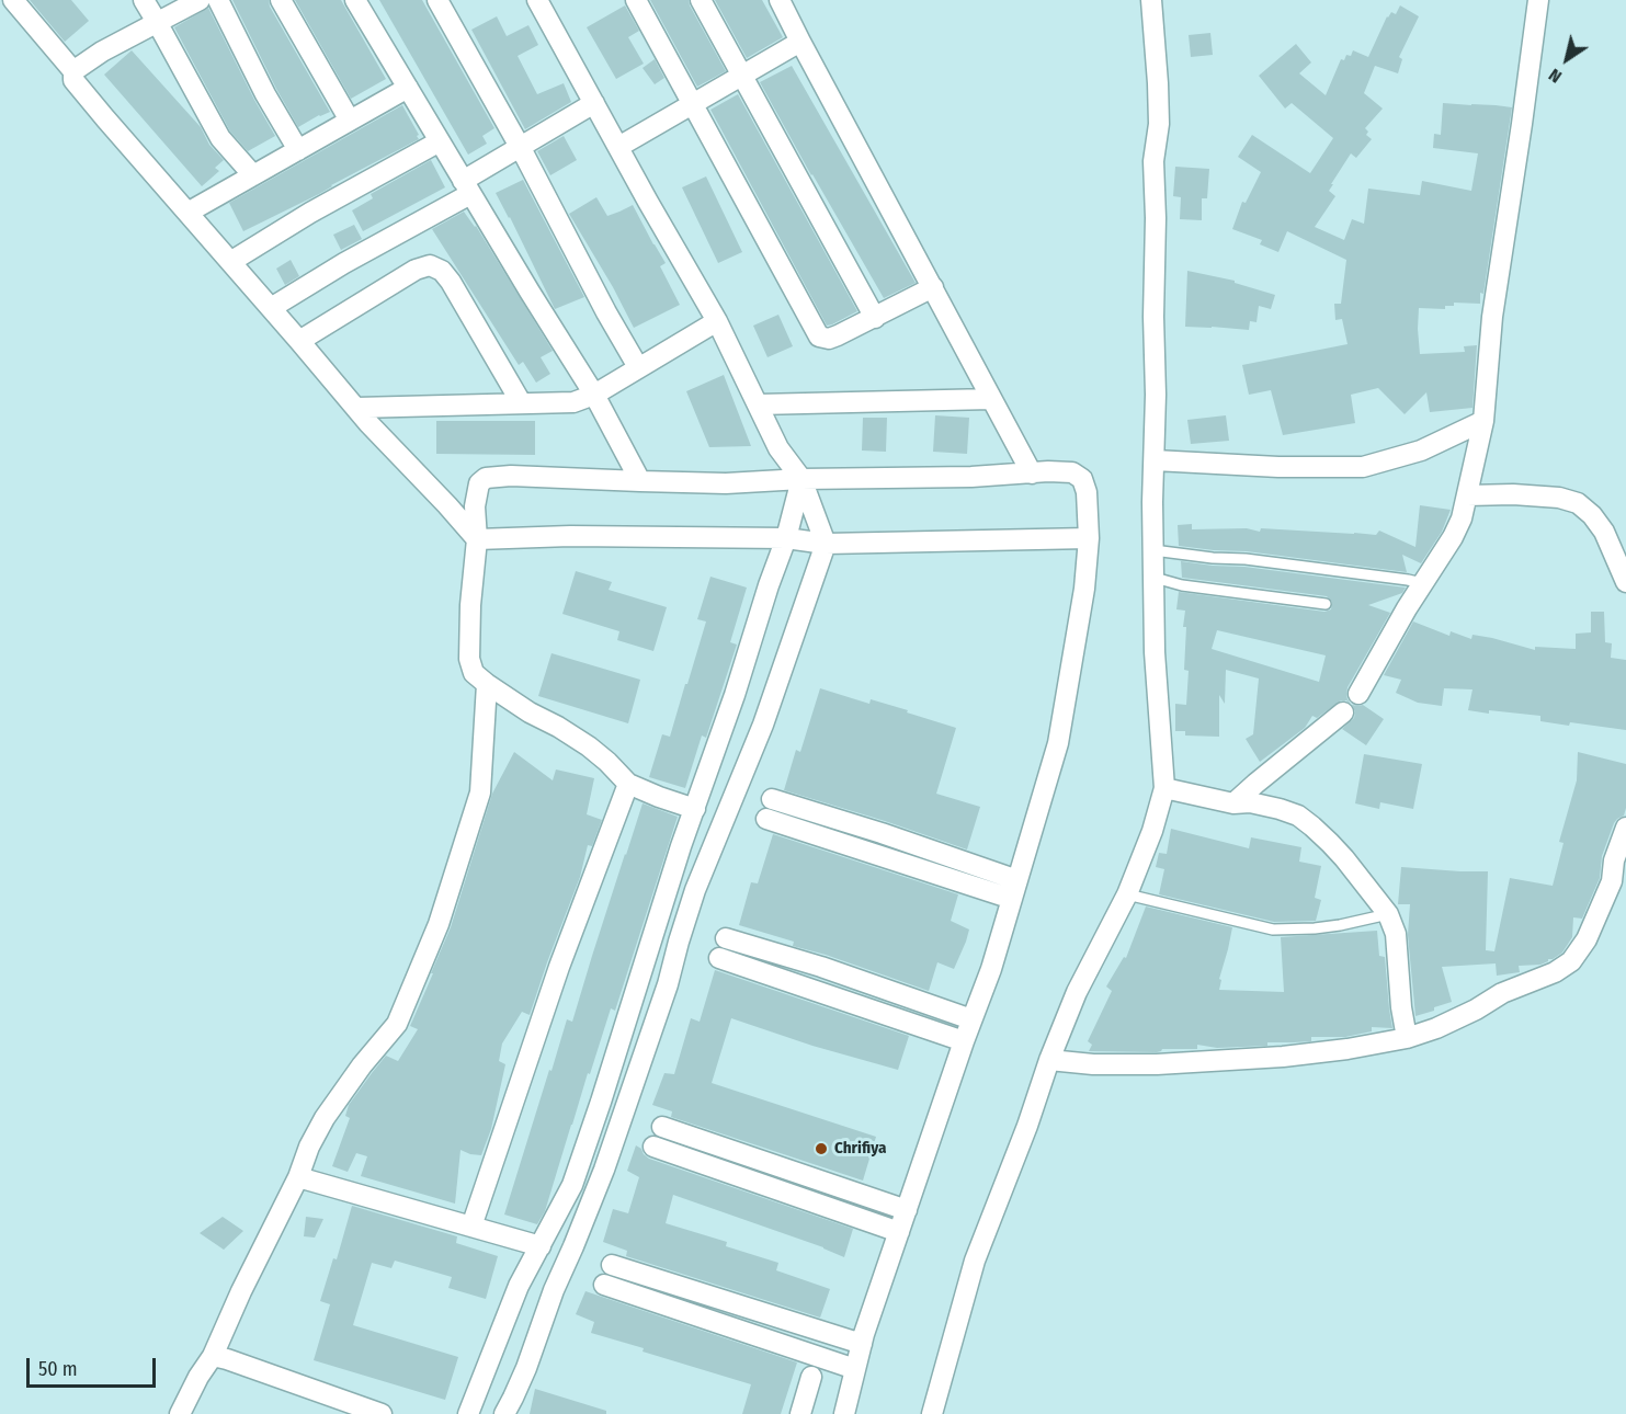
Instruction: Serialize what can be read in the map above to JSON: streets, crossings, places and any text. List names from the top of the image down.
{
  "places": ["Chrifiya"],
  "scale_bar": "50 m",
  "north": "bottom left"
}
